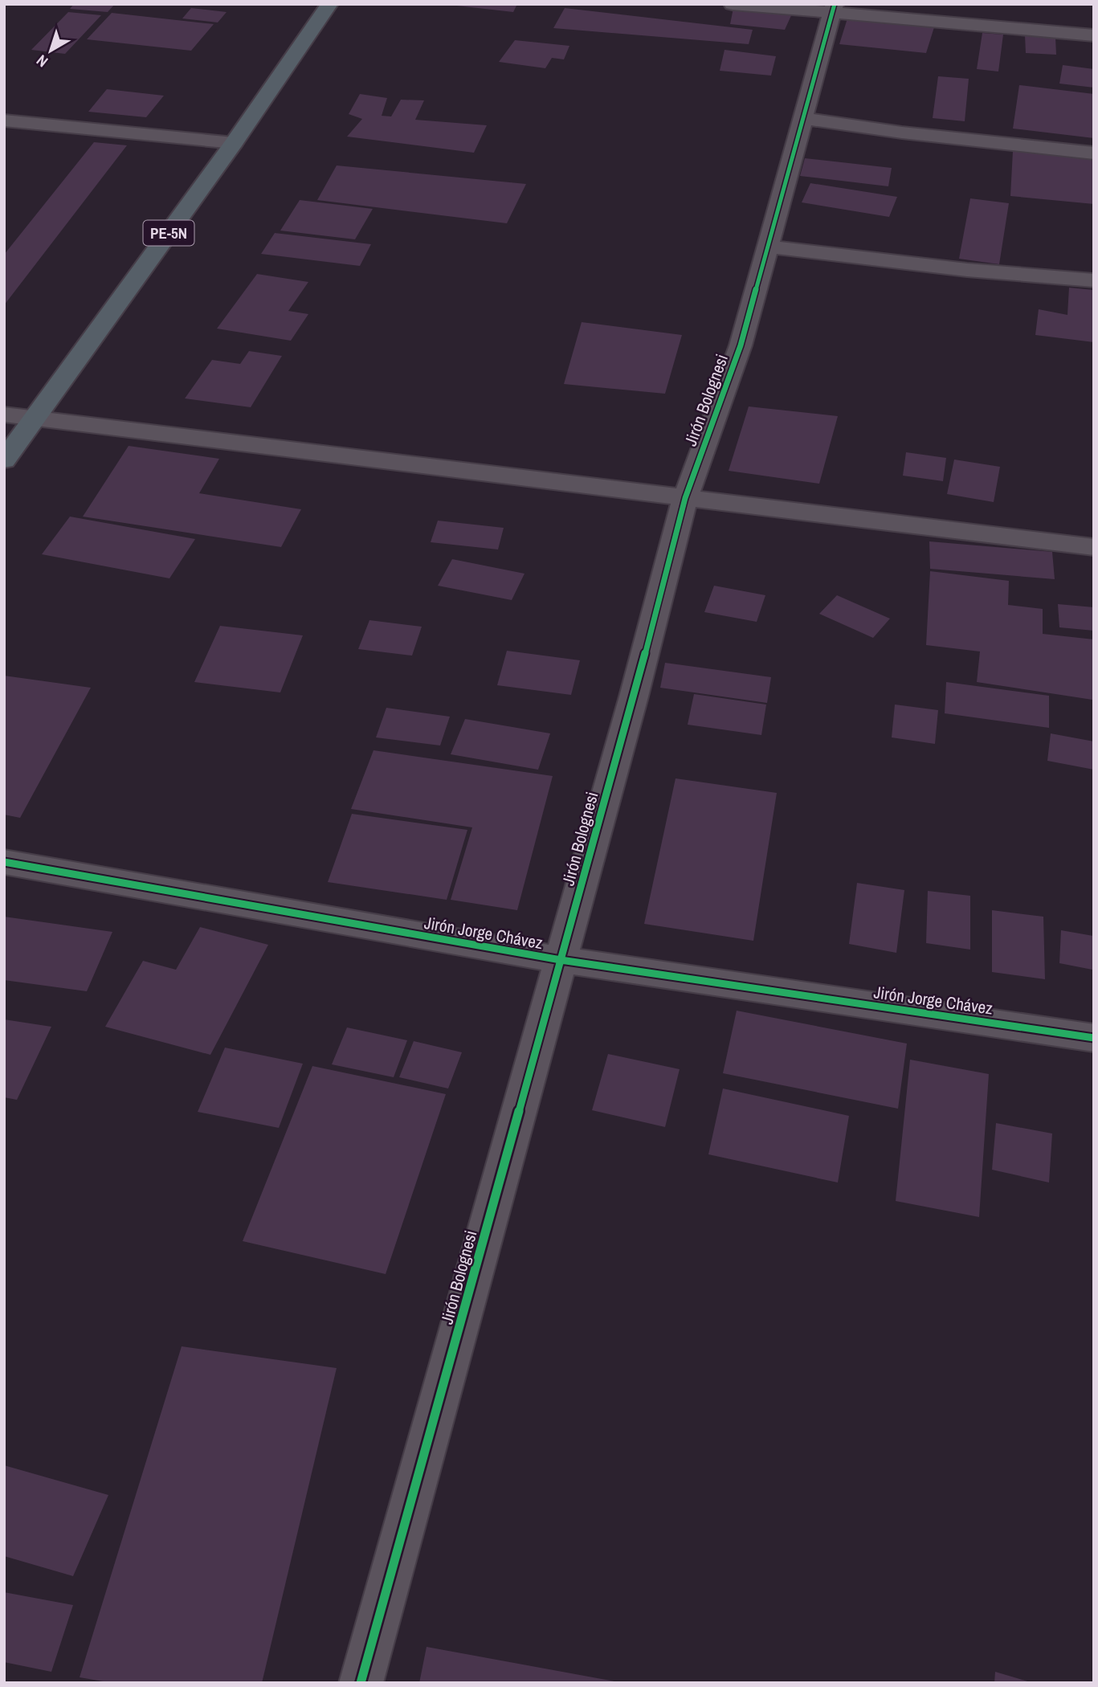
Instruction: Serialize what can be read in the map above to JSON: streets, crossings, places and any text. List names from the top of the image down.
{
  "streets": {
    "highway": ["PE-5N"],
    "street": ["Jirón Bolognesi", "Jirón Jorge Chávez"]
  },
  "crossings": [
    ["Jirón Bolognesi", "Jirón Jorge Chávez"]
  ],
  "north": "bottom left"
}
